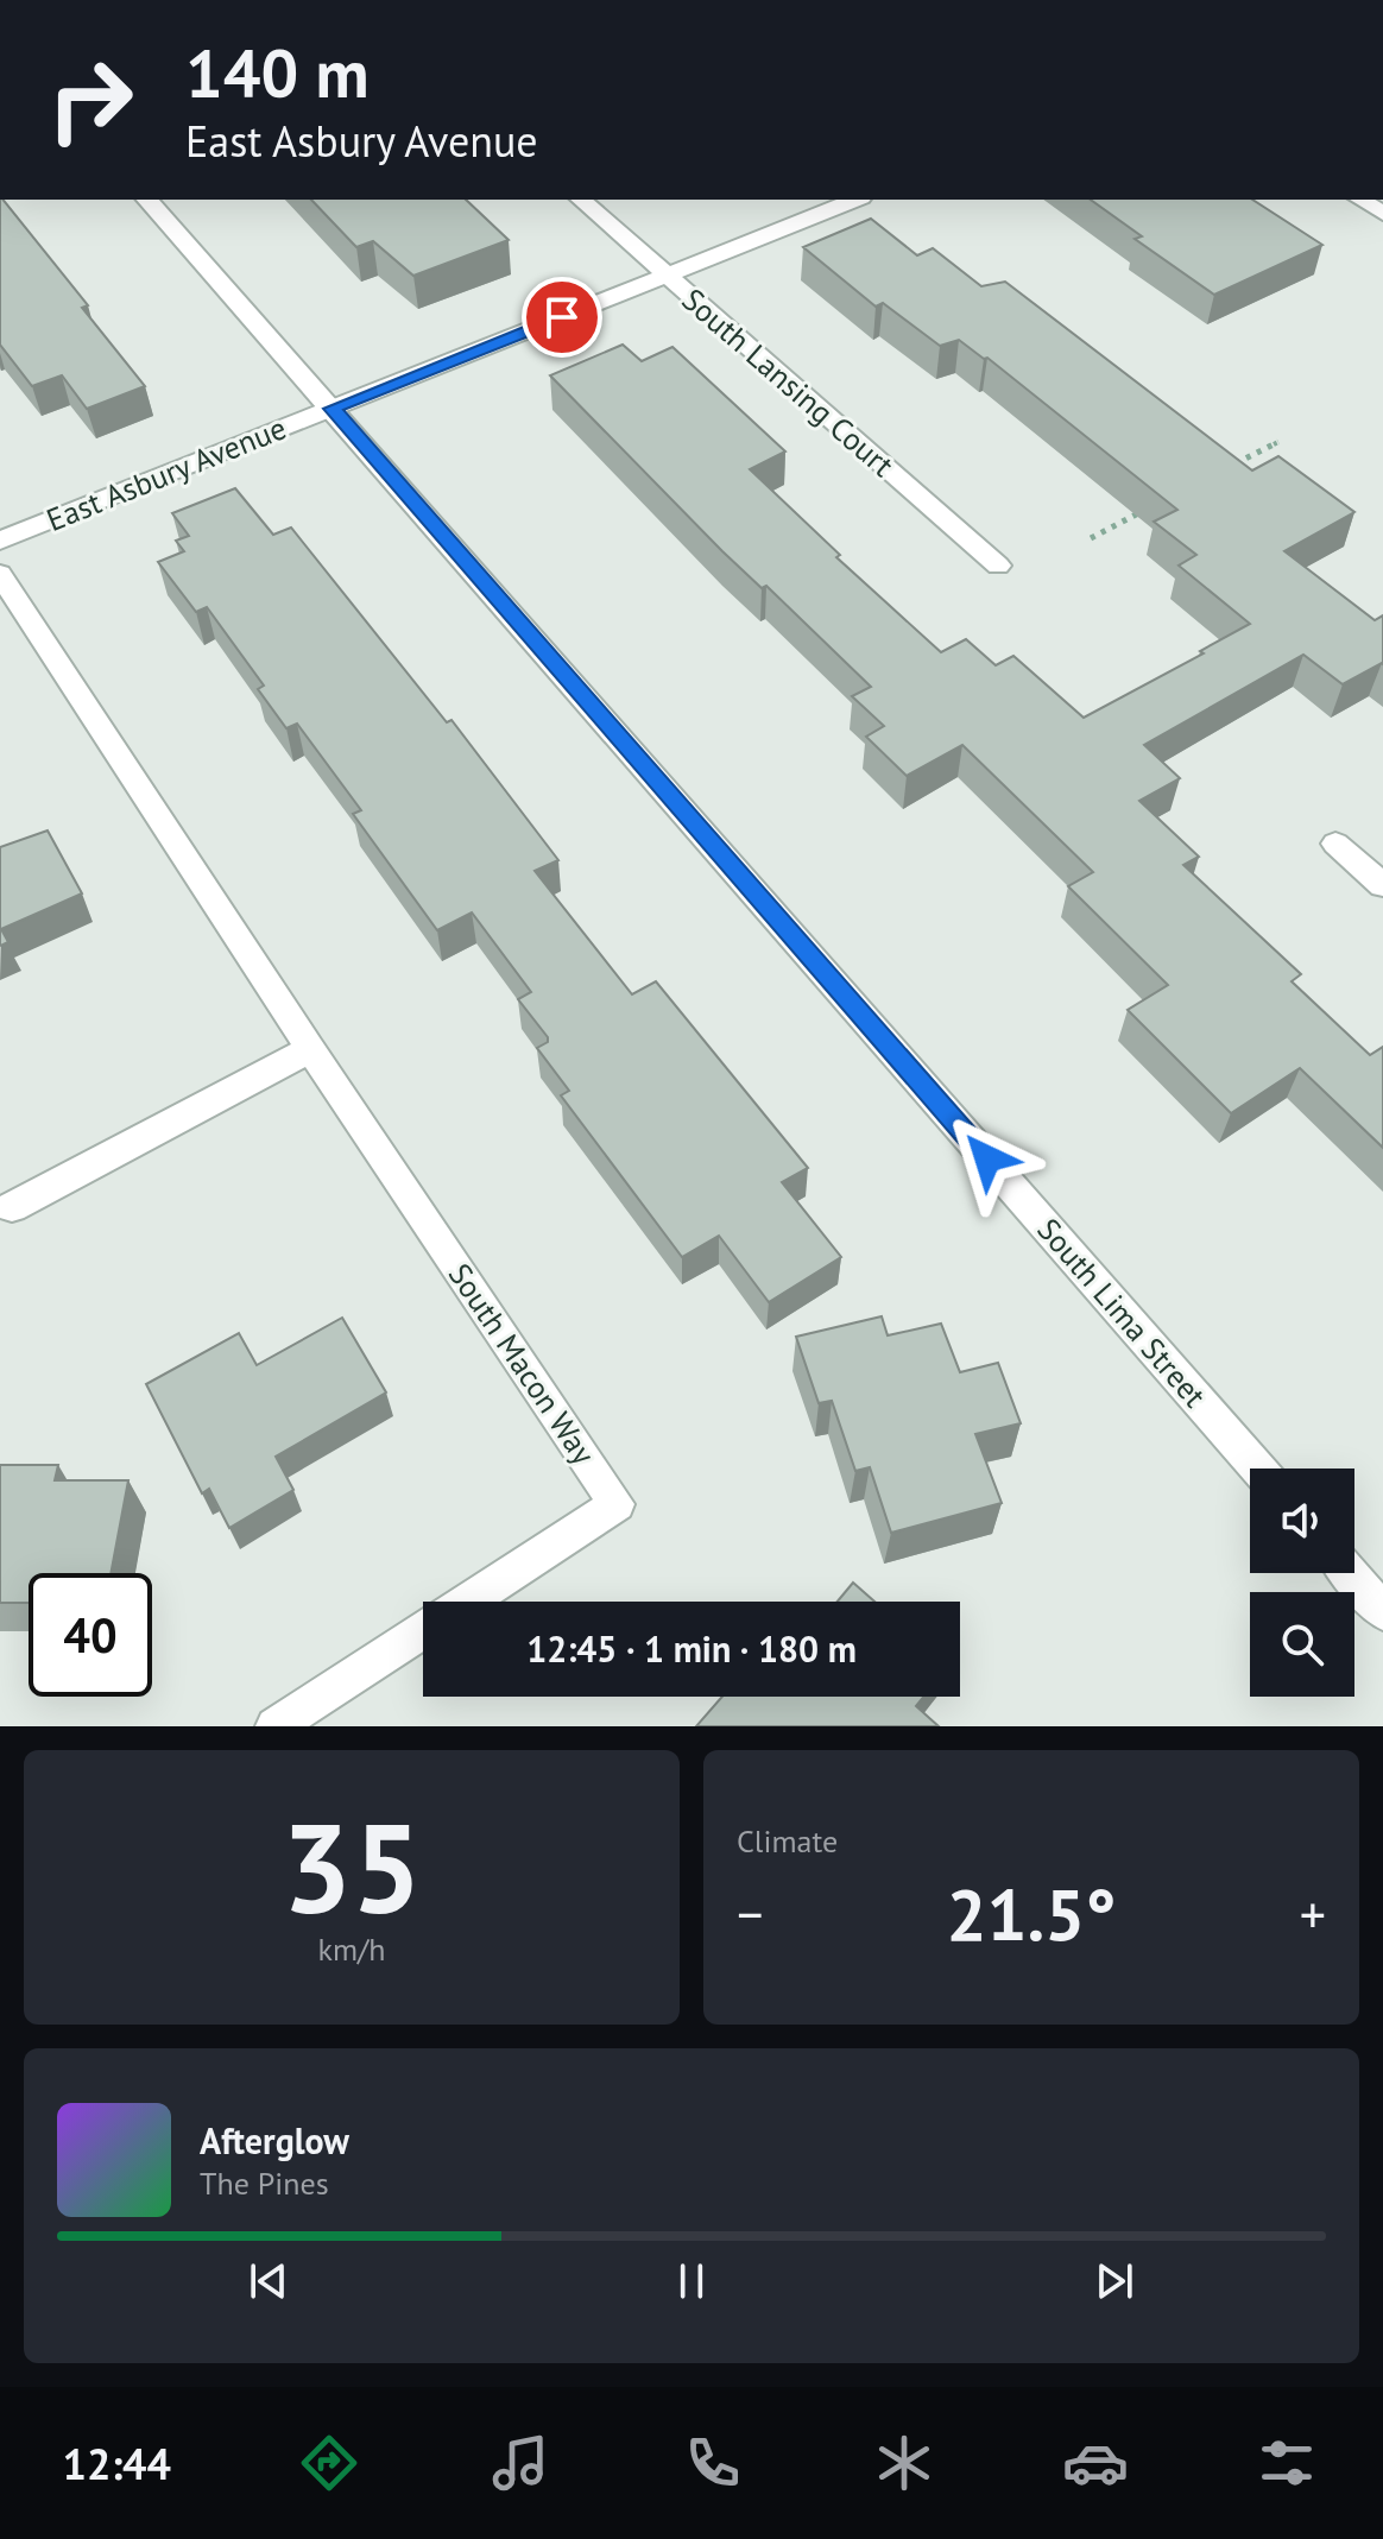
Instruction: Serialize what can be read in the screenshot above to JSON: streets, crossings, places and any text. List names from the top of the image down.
{
  "streets": {
    "street": [
      "South Lansing Court",
      "East Asbury Avenue",
      "South Lima Street",
      "South Macon Way"
    ]
  },
  "crossings": [
    ["South Lansing Court", "East Asbury Avenue"],
    ["East Asbury Avenue", "South Lima Street"]
  ],
  "page": {
    "turn": ["140 m", "East Asbury Avenue"],
    "limit": "40",
    "trip": "12:45 · 1 min · 180 m",
    "tile": [
      ["35", "km/h"],
      "Climate"
    ],
    "heat": ["−", "21.5°", "+"],
    "song": ["Afterglow", "The Pines"],
    "tabs": "12:44"
  }
}
